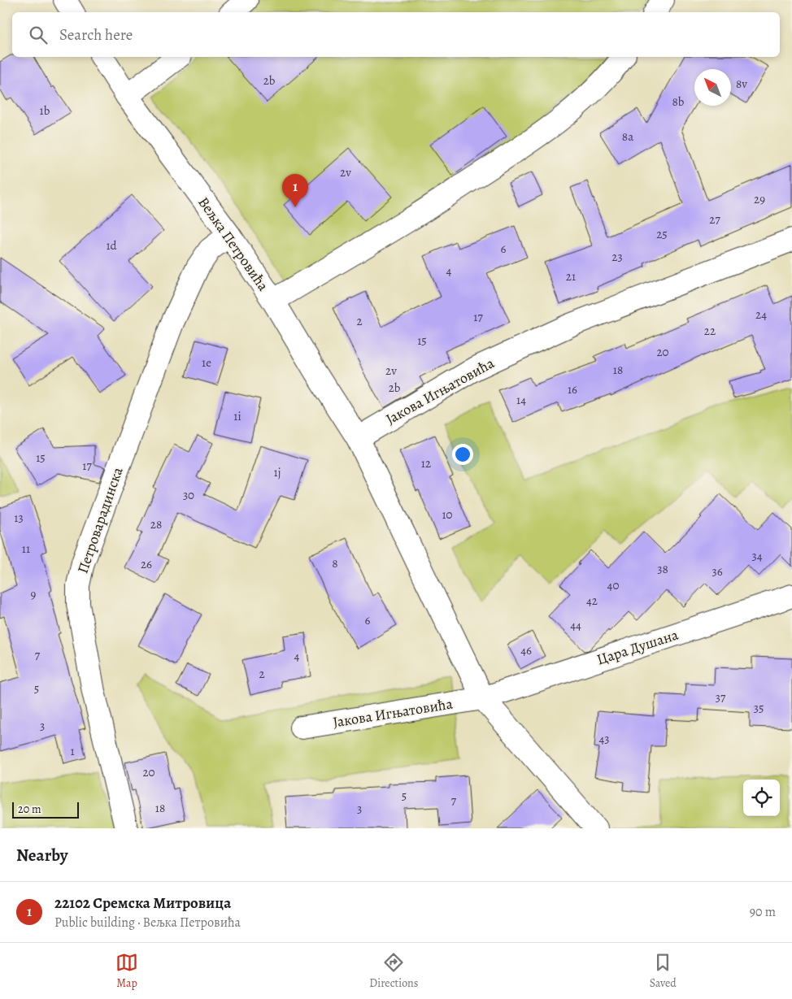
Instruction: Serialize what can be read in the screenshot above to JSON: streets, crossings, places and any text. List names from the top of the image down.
{
  "streets": {
    "street": [
      "Вељка Петровића",
      "Јакова Игњатовића",
      "Петроварадинска",
      "Цара Душана"
    ]
  },
  "crossings": [
    ["Вељка Петровића", "Јакова Игњатовића"],
    ["Вељка Петровића", "Петроварадинска"],
    ["Јакова Игњатовића", "Цара Душана"]
  ],
  "house_numbers": [
    "2b",
    "8v",
    "8b",
    "1b",
    "8a",
    "2v",
    "29",
    "27",
    "25",
    "1d",
    "6",
    "23",
    "4",
    "21",
    "24",
    "17",
    "2",
    "22",
    "15",
    "20",
    "1e",
    "18",
    "2v",
    "2b",
    "16",
    "14",
    "1i",
    "15",
    "12",
    "17",
    "1j",
    "30",
    "10",
    "13",
    "28",
    "11",
    "34",
    "8",
    "26",
    "38",
    "36",
    "40",
    "9",
    "42",
    "6",
    "44",
    "46",
    "7",
    "4",
    "2",
    "5",
    "37",
    "35",
    "3",
    "43",
    "1",
    "20",
    "5",
    "7",
    "18",
    "3"
  ],
  "scale_bar": "20 m",
  "north": "top left",
  "page": {
    "search": "Search here",
    "pins": "1",
    "scale": "20 m",
    "heading": "Nearby",
    "list": [
      {
        "mark": "1",
        "name": "22102 Сремска Митровица",
        "note": "Public building · Вељка Петровића",
        "value": "90 m"
      }
    ],
    "nav": ["Map", "Directions", "Saved"]
  }
}
